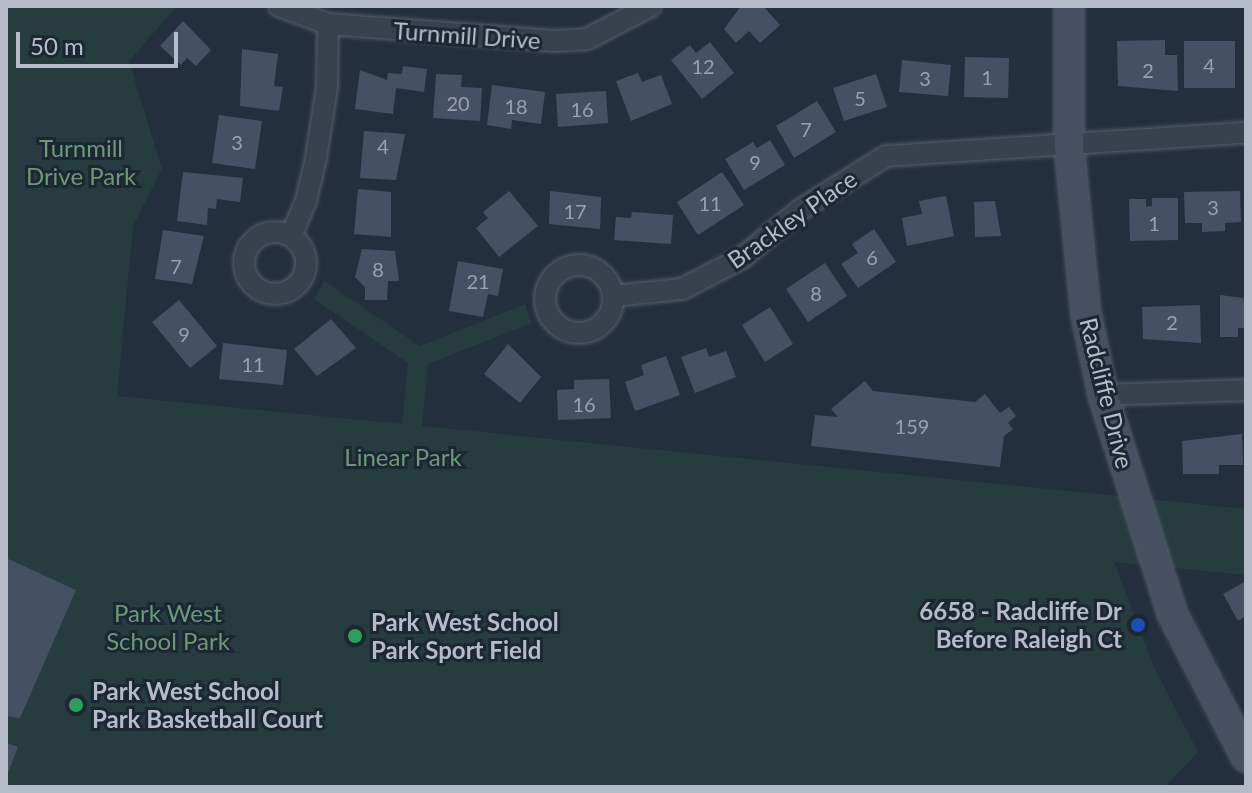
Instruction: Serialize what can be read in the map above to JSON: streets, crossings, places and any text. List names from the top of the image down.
{
  "streets": {
    "street": ["Turnmill Drive", "Brackley Place", "Radcliffe Drive"]
  },
  "crossings": [
    ["Brackley Place", "Radcliffe Drive"]
  ],
  "parks": ["Turnmill Drive Park", "Linear Park", "Park West School Park"],
  "places": ["6658 - Radcliffe Dr Before Raleigh Ct", "Park West School Park Sport Field", "Park West School Park Basketball Court"],
  "house_numbers": [
    "4",
    "12",
    "2",
    "1",
    "3",
    "5",
    "20",
    "18",
    "16",
    "7",
    "3",
    "4",
    "9",
    "11",
    "3",
    "17",
    "1",
    "6",
    "7",
    "8",
    "21",
    "8",
    "2",
    "9",
    "11",
    "16",
    "159"
  ],
  "scale_bar": "50 m"
}
